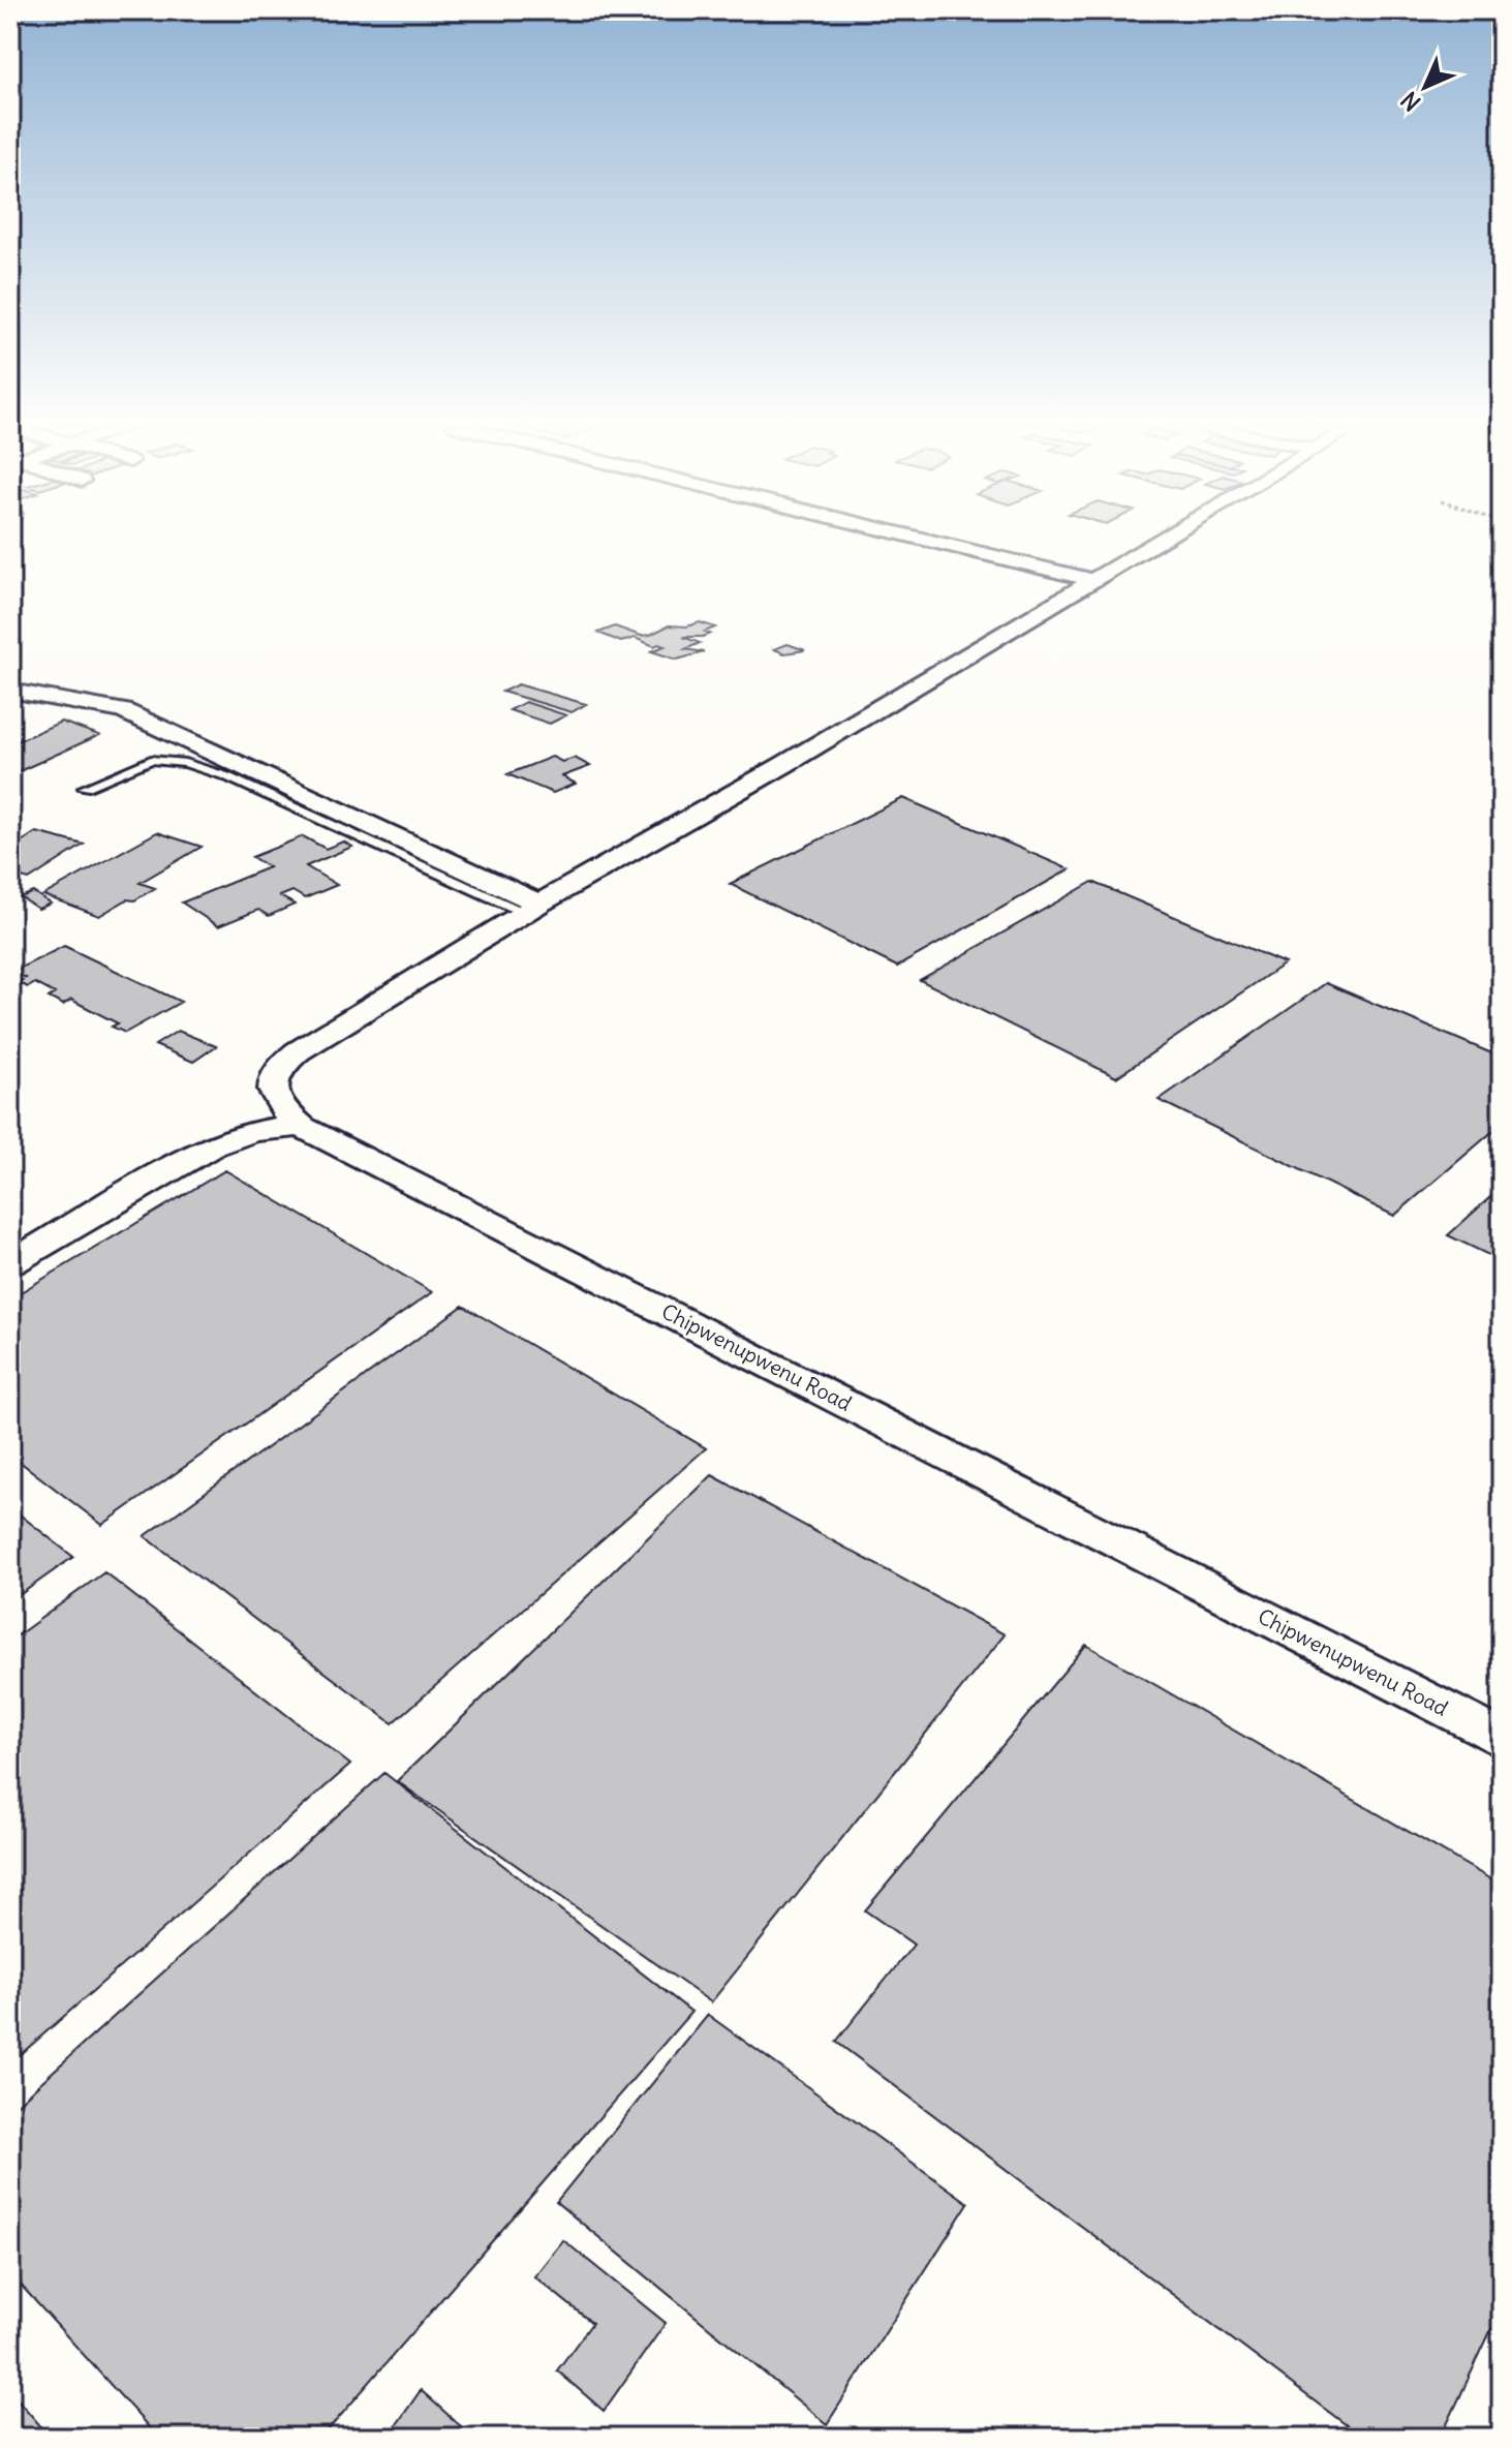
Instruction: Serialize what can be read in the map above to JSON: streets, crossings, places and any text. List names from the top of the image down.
{
  "streets": {
    "street": ["Chipwenupwenu Road"]
  },
  "north": "bottom left"
}
